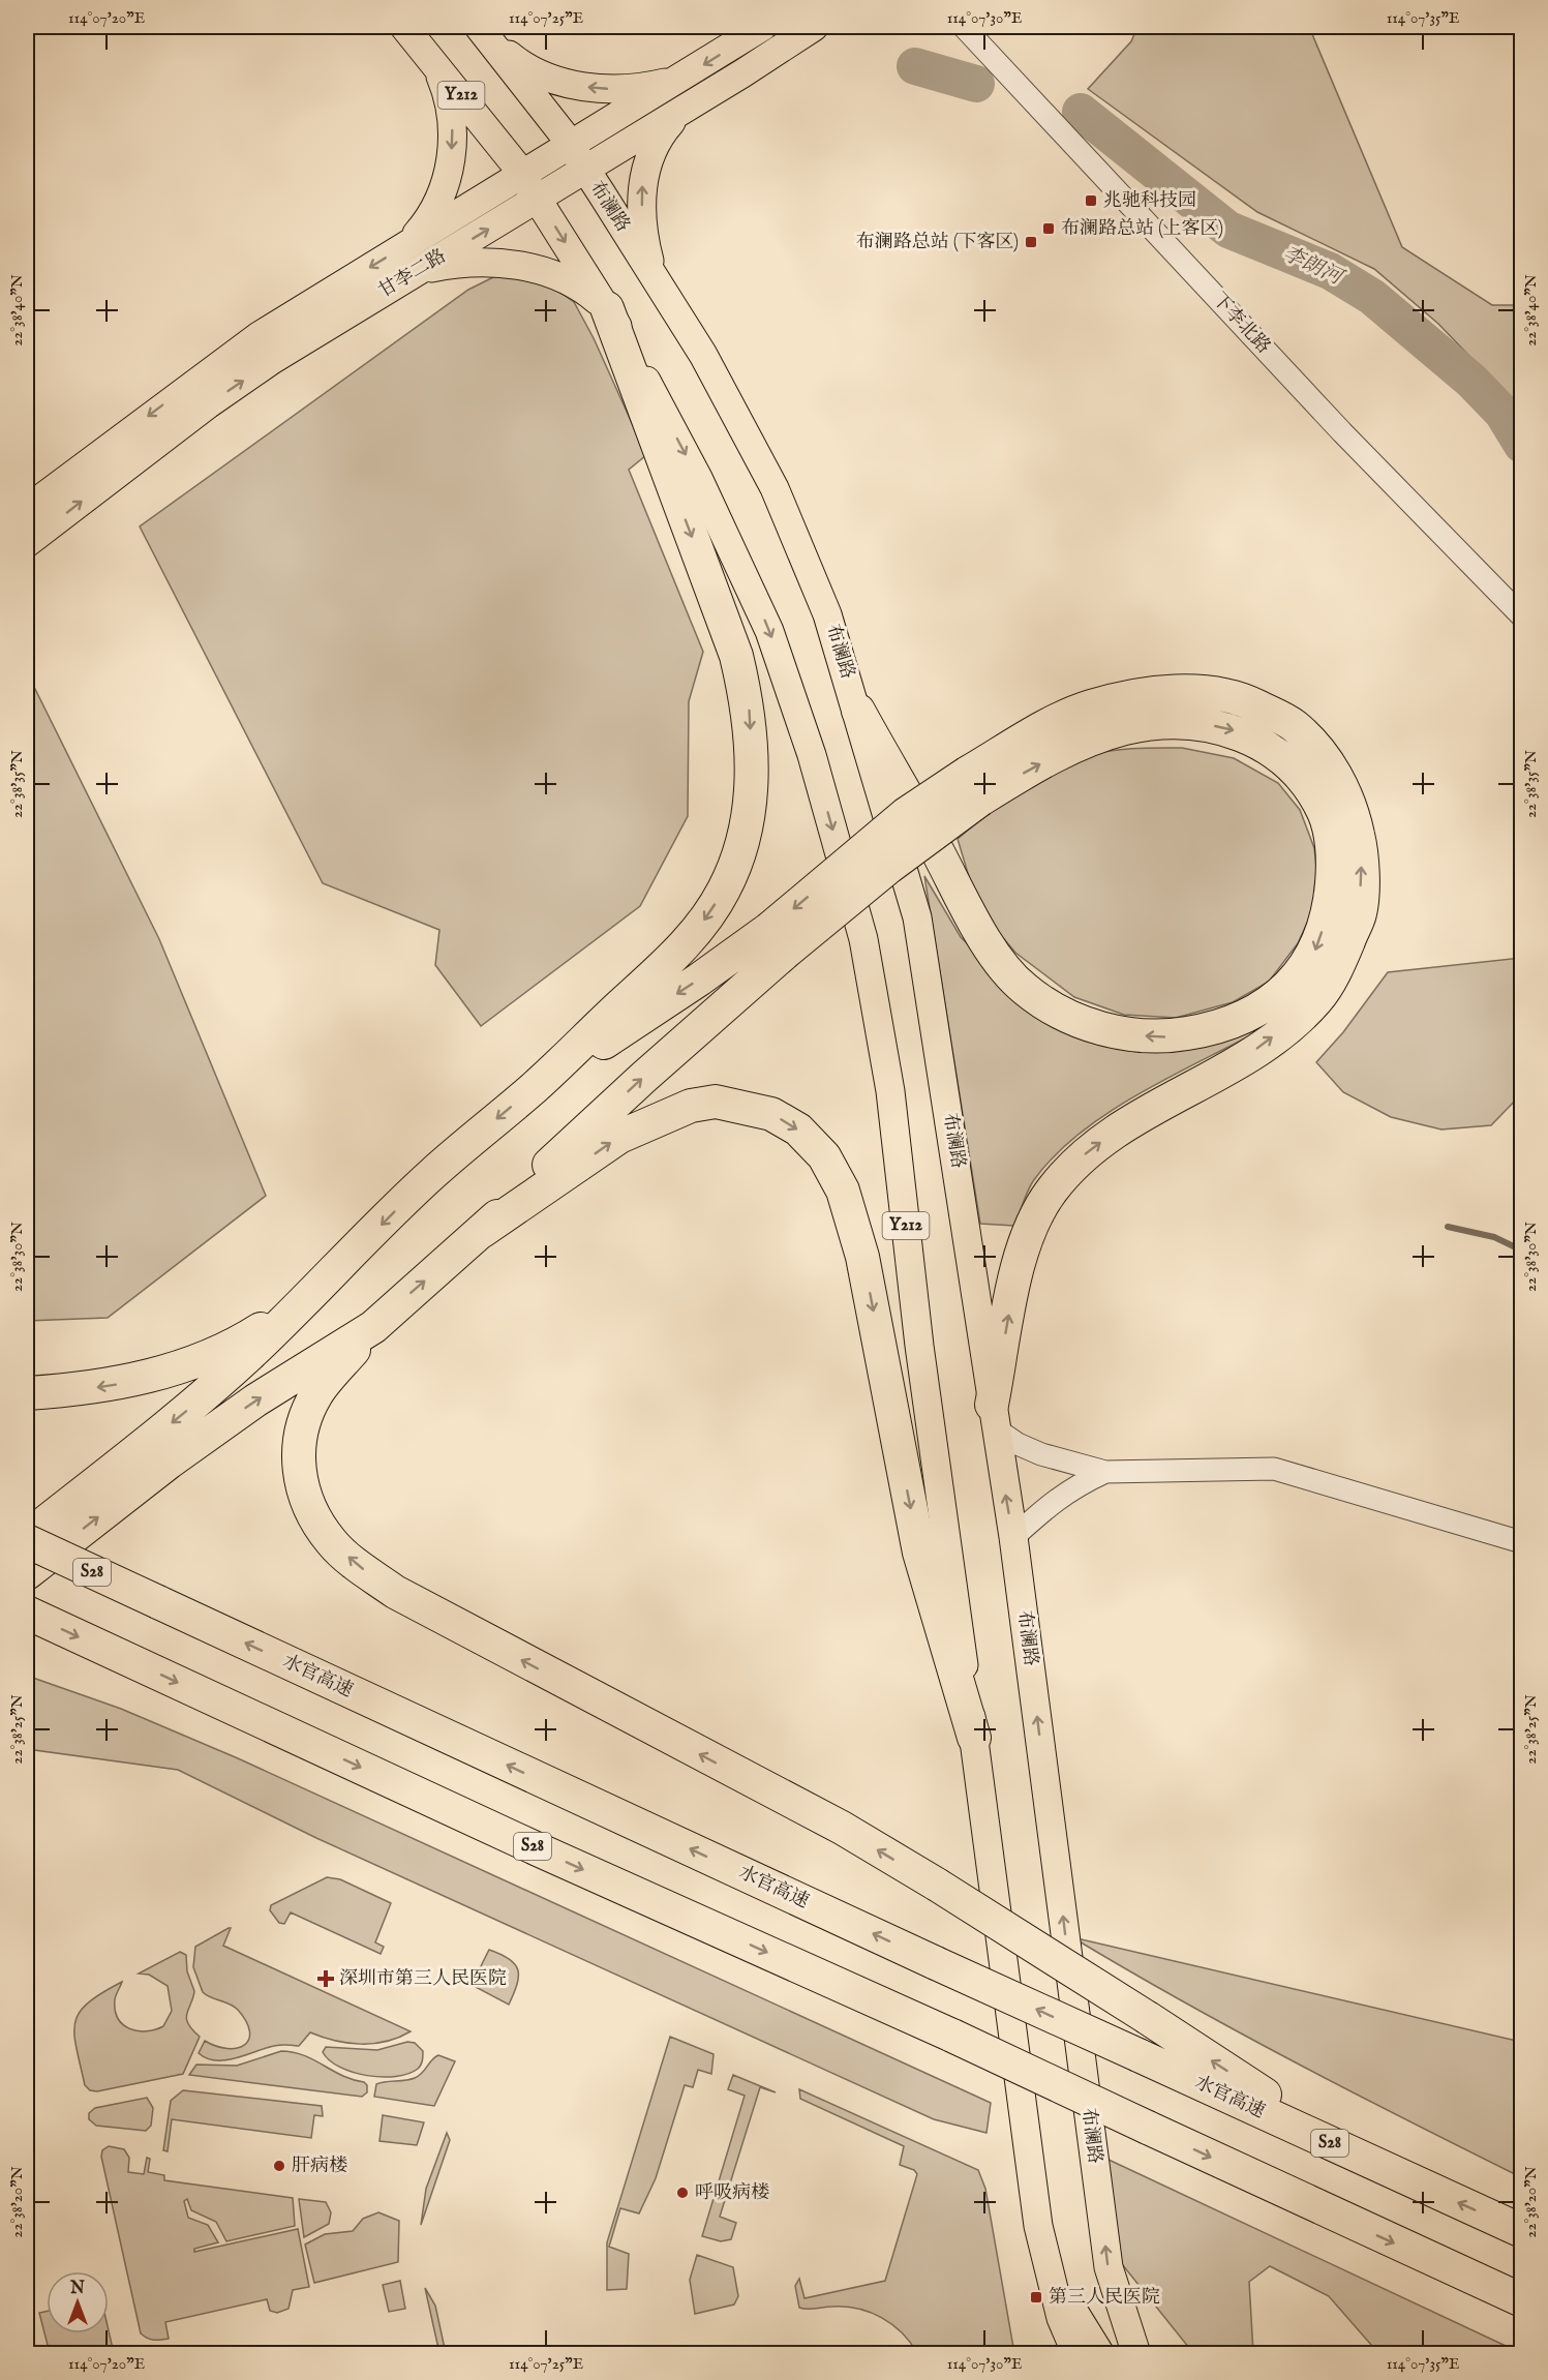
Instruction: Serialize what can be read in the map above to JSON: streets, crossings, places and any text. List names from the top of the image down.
{
  "streets": {
    "highway": ["S28", "水官高速"],
    "main road": ["Y212", "布澜路", "甘李二路"],
    "street": ["下李北路"]
  },
  "crossings": [
    ["Y212", "甘李二路"],
    ["布澜路", "甘李二路"]
  ],
  "water": ["李朗河"],
  "places": {
    "transit": [
      "兆驰科技园",
      "布澜路总站 (上客区)",
      "布澜路总站 (下客区)",
      "第三人民医院"
    ],
    "health": ["深圳市第三人民医院"],
    "other": ["肝病楼", "呼吸病楼"]
  },
  "north": "top",
  "coordinates": [
    "114°07'20\"E",
    "114°07'25\"E",
    "114°07'30\"E",
    "114°07'35\"E",
    "22°38'40\"N",
    "22°38'35\"N",
    "22°38'30\"N",
    "22°38'25\"N",
    "22°38'20\"N"
  ]
}
